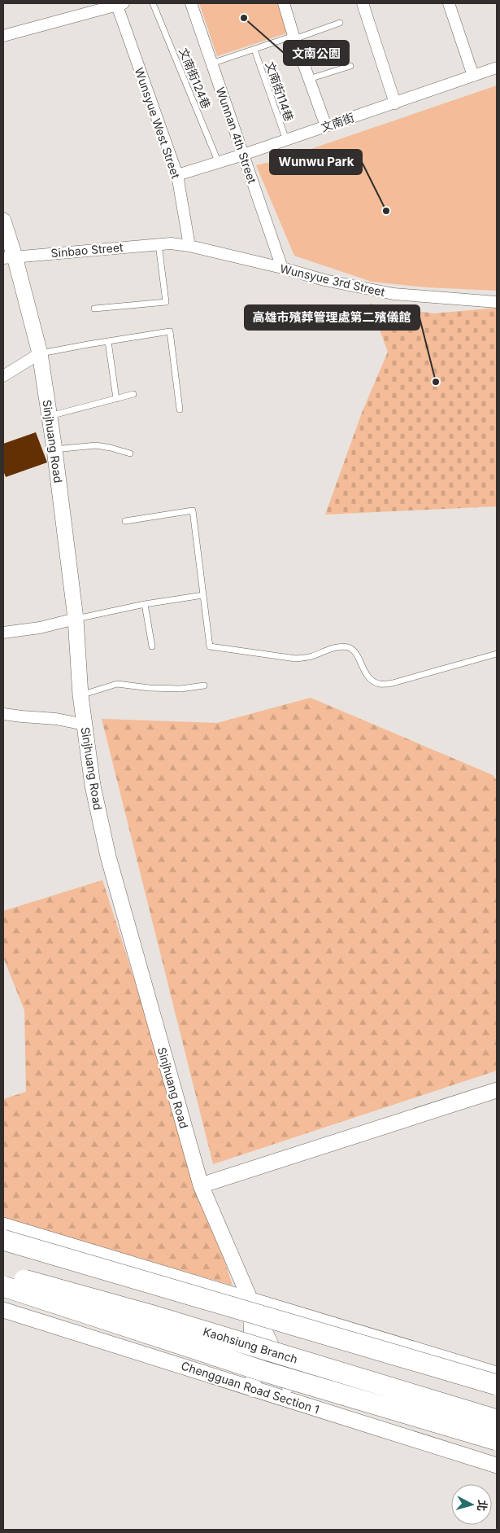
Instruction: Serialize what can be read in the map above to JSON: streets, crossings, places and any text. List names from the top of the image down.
{
  "streets": {
    "highway": ["Kaohsiung Branch"],
    "street": [
      "文南街",
      "Wunsyue West Street",
      "Wunnan 4th Street",
      "Sinbao Street",
      "Wunsyue 3rd Street",
      "Sinjhuang Road",
      "Chengguan Road Section 1"
    ],
    "lane": ["文南街124巷", "文南街114巷"]
  },
  "crossings": [
    ["文南街124巷", "文南街"],
    ["文南街114巷", "文南街"],
    ["文南街", "Wunsyue West Street"],
    ["文南街", "Wunnan 4th Street"],
    ["Wunsyue West Street", "Wunsyue 3rd Street"],
    ["Wunnan 4th Street", "Wunsyue 3rd Street"],
    ["Sinbao Street", "Wunsyue 3rd Street"],
    ["Sinbao Street", "Sinjhuang Road"],
    ["Sinjhuang Road", "Chengguan Road Section 1"]
  ],
  "places": ["文南公園", "Wunwu Park", "高雄市殯葬管理處第二殯儀館"],
  "north": "right"
}
